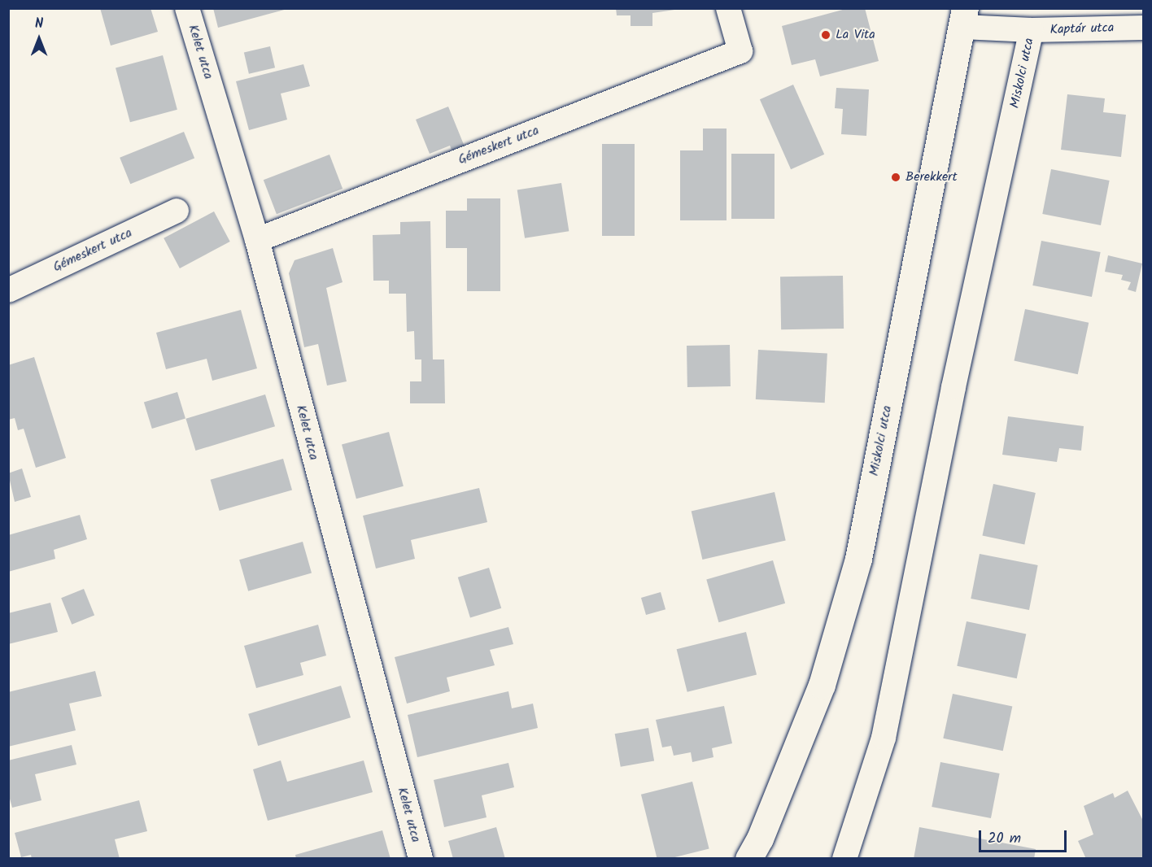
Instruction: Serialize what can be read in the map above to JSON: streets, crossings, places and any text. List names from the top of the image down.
{
  "streets": {
    "main road": ["Miskolci utca"],
    "street": ["Kaptár utca", "Kelet utca", "Gémeskert utca"]
  },
  "crossings": [
    ["Kaptár utca", "Miskolci utca"],
    ["Kelet utca", "Gémeskert utca"]
  ],
  "places": ["La Vita", "Berekkert"],
  "scale_bar": "20 m",
  "north": "top"
}
